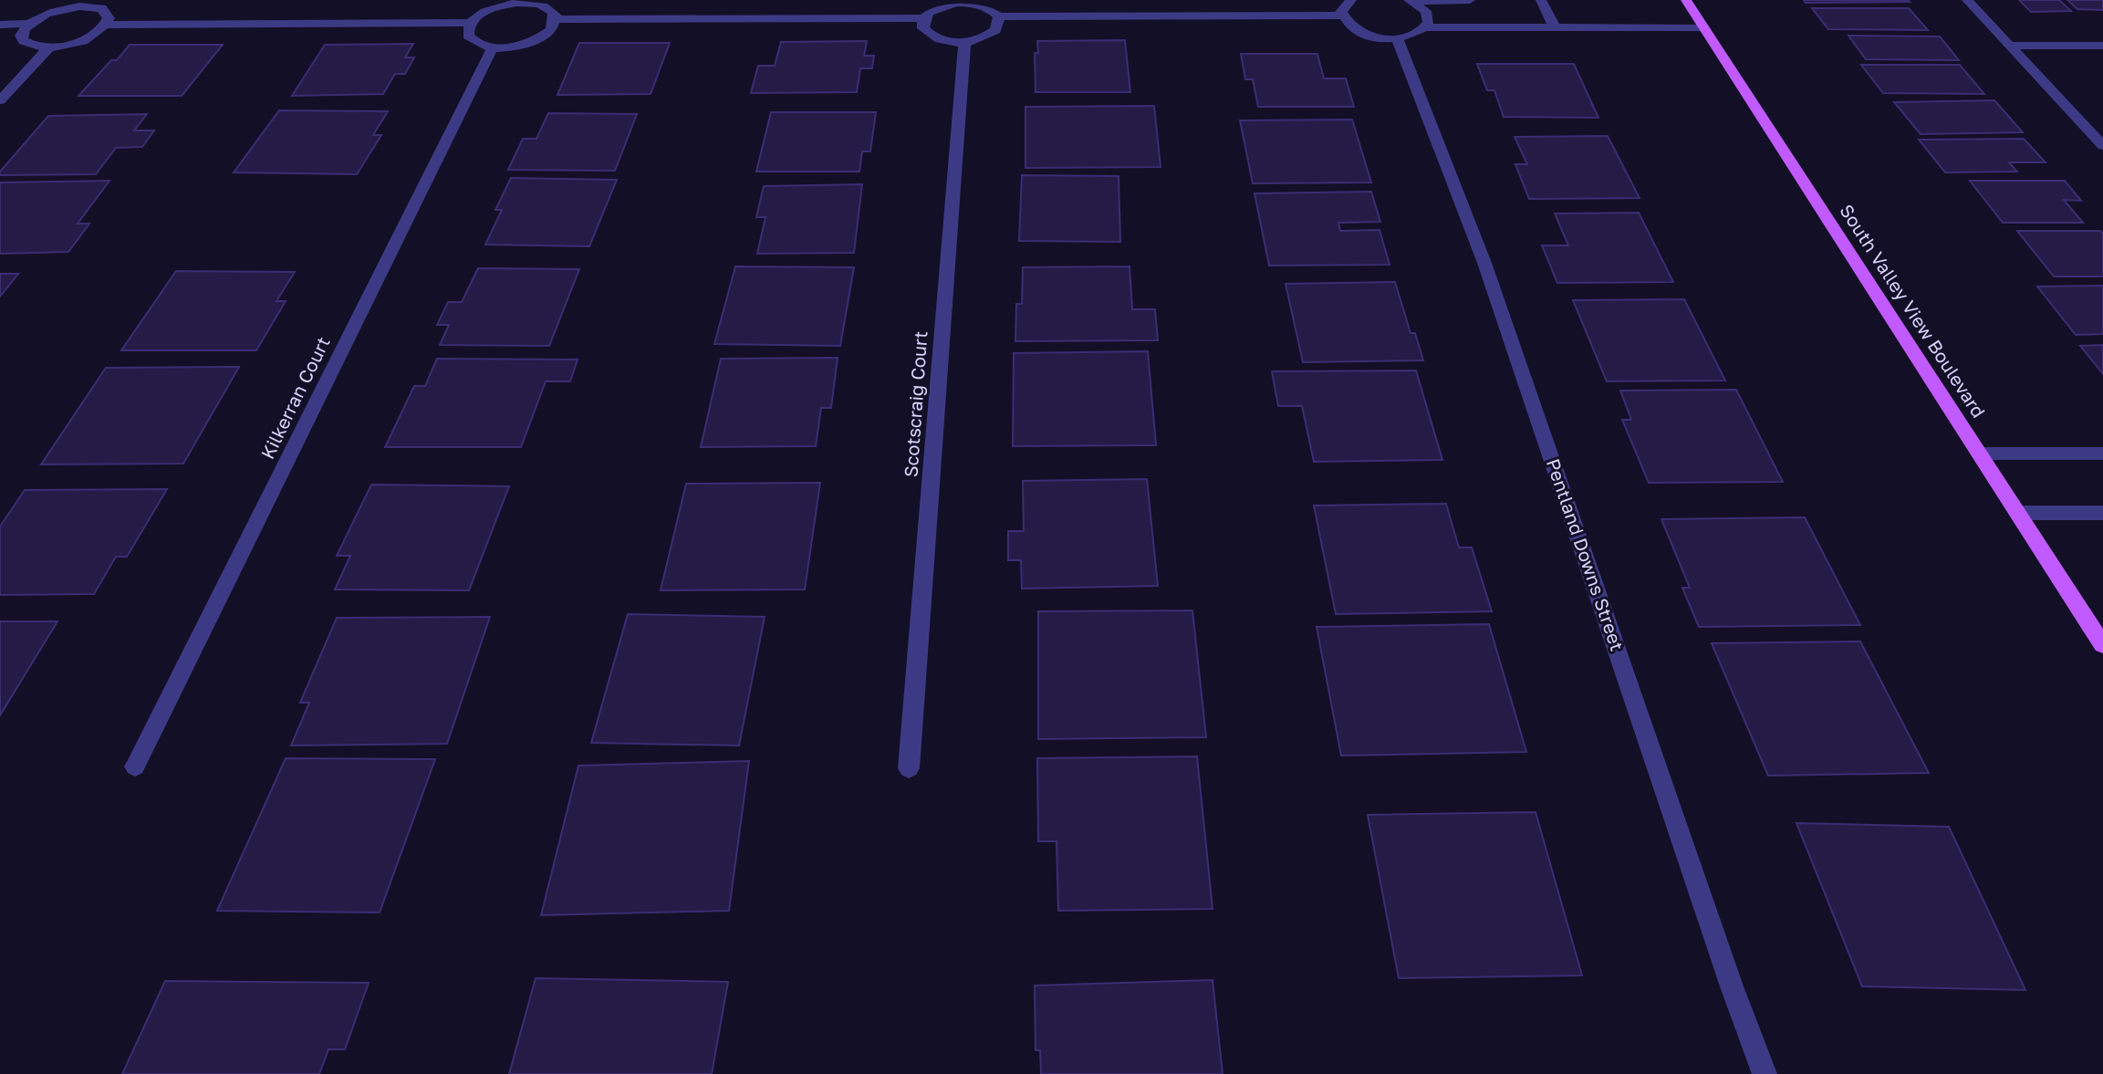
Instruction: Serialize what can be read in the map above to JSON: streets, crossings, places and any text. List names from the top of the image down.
{
  "streets": {
    "main road": ["South Valley View Boulevard"],
    "street": ["Kilkerran Court", "Scotscraig Court", "Pentland Downs Street"]
  }
}
